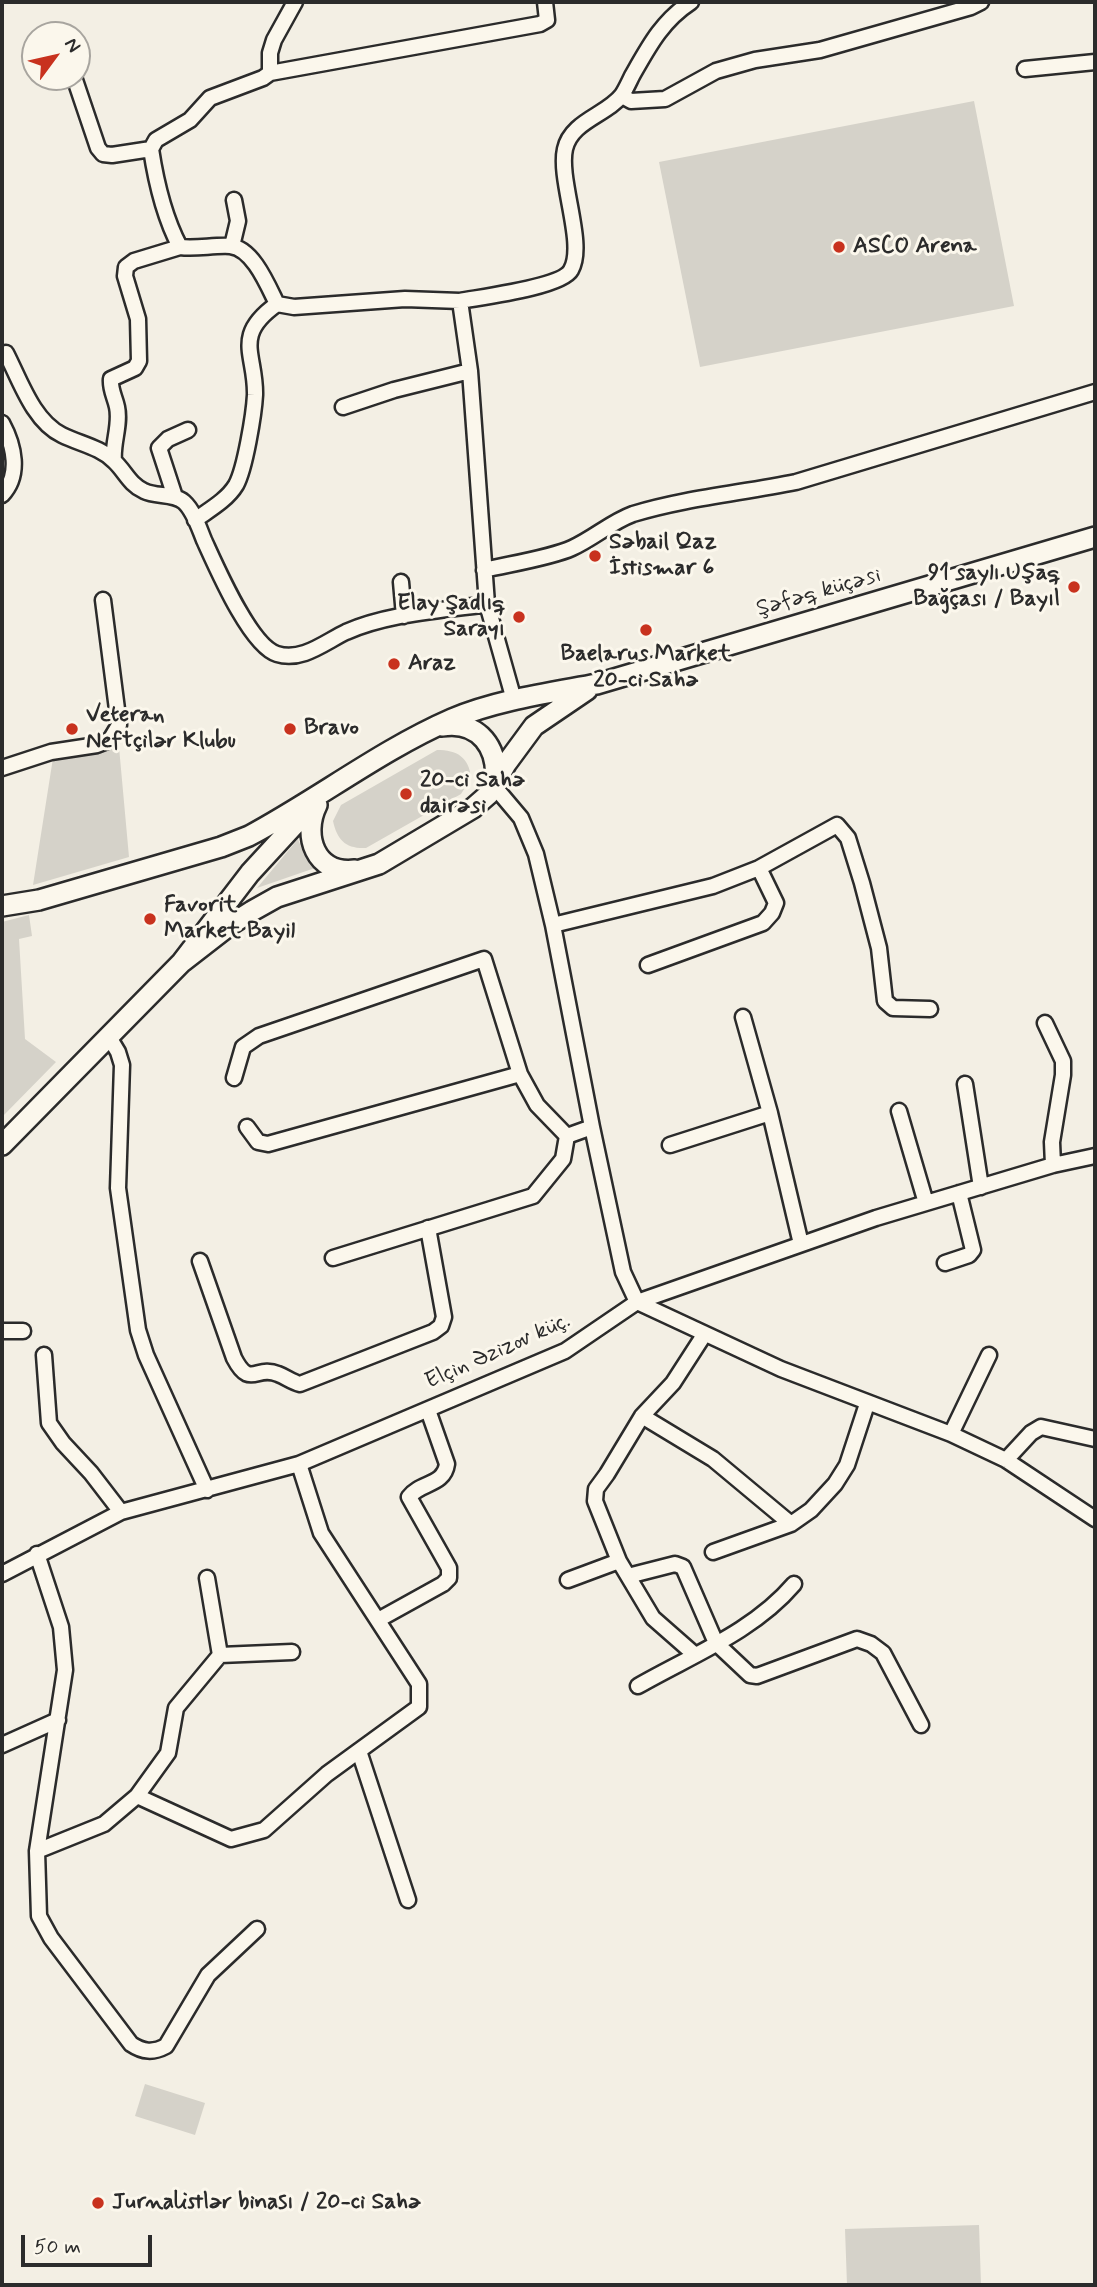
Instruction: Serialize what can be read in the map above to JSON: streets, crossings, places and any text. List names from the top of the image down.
{
  "streets": {
    "main road": ["Şəfəq küçəsi"],
    "street": ["Elçin Əzizov küç."]
  },
  "places": [
    "ASCO Arena",
    "Səbail Qaz İstismar 6",
    "91 saylı Uşaq Bağçası / Bayıl",
    "Elay Şadlıq Sarayı",
    "Baelarus Market 20-ci Sahə",
    "Araz",
    "Veteran Neftçilər Klubu",
    "Bravo",
    "20-ci Sahə dairəsi",
    "Favorit Market Bayil",
    "Jurnalistlər binası / 20-ci Sahə"
  ],
  "scale_bar": "50 m",
  "north": "top right"
}
